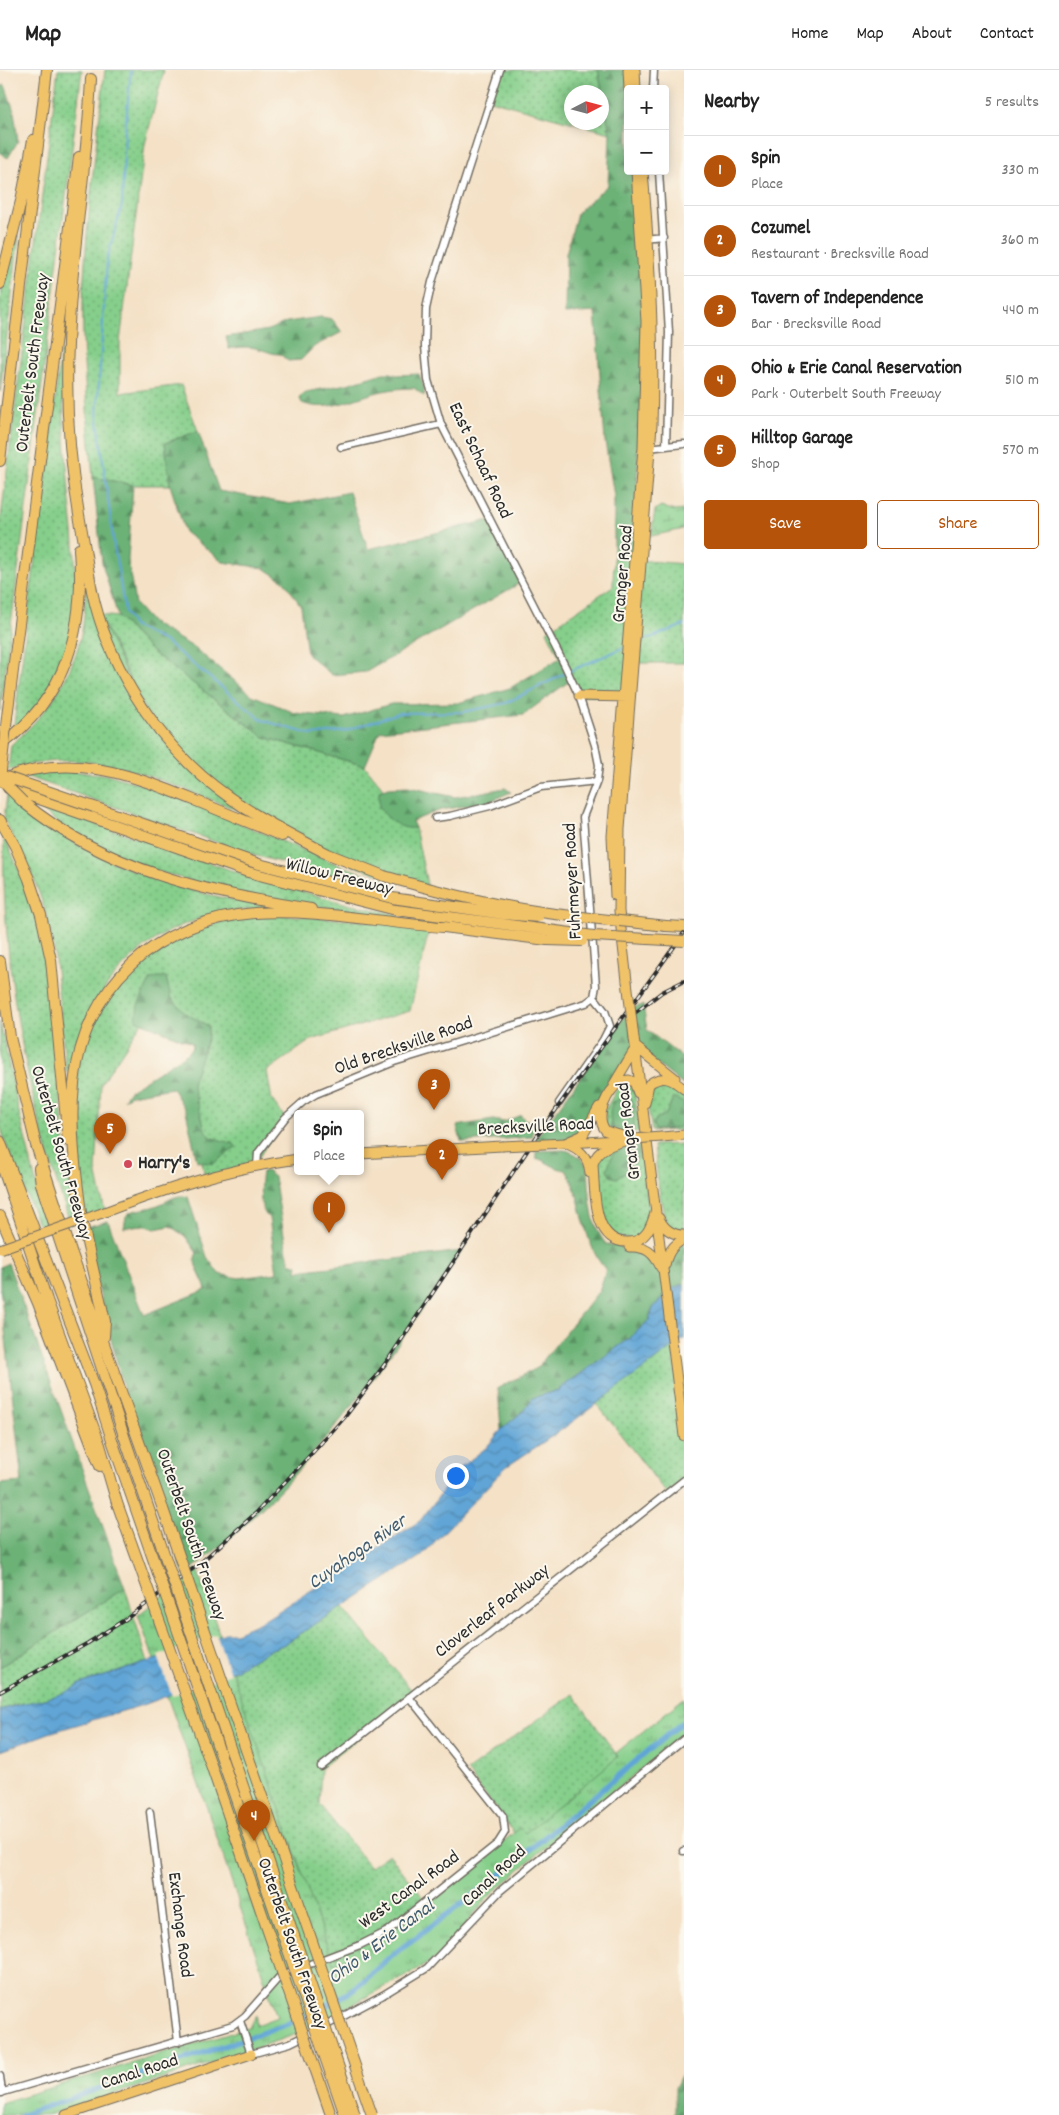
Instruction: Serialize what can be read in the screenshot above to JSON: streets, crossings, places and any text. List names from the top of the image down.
{
  "streets": {
    "highway": ["Outerbelt South Freeway", "Willow Freeway"],
    "main road": ["Granger Road", "Brecksville Road", "Canal Road"],
    "street": [
      "East Schaaf Road",
      "Fuhrmeyer Road",
      "Old Brecksville Road",
      "Cloverleaf Parkway",
      "West Canal Road",
      "Exchange Road"
    ]
  },
  "crossings": [
    ["East Schaaf Road", "Fuhrmeyer Road"],
    ["Fuhrmeyer Road", "Old Brecksville Road"],
    ["Cloverleaf Parkway", "West Canal Road"],
    ["West Canal Road", "Exchange Road"]
  ],
  "water": ["Cuyahoga River", "Ohio & Erie Canal"],
  "places": ["Harry's"],
  "north": "right",
  "page": {
    "header": "Map",
    "nav": [
      "Home",
      "Map",
      "About",
      "Contact"
    ],
    "heading": ["Nearby", "5 results"],
    "map_buttons": ["+", "−"],
    "list": [
      {
        "mark": "1",
        "name": "Spin",
        "note": "Place",
        "value": "330 m"
      },
      {
        "mark": "2",
        "name": "Cozumel",
        "note": "Restaurant · Brecksville Road",
        "value": "360 m"
      },
      {
        "mark": "3",
        "name": "Tavern of Independence",
        "note": "Bar · Brecksville Road",
        "value": "440 m"
      },
      {
        "mark": "4",
        "name": "Ohio & Erie Canal Reservation",
        "note": "Park · Outerbelt South Freeway",
        "value": "510 m"
      },
      {
        "mark": "5",
        "name": "Hilltop Garage",
        "note": "Shop",
        "value": "570 m"
      }
    ],
    "buttons": ["Save", "Share"],
    "pins": [
      "3",
      "5",
      "2",
      "1",
      "4"
    ],
    "popup": ["Spin", "Place"]
  }
}
